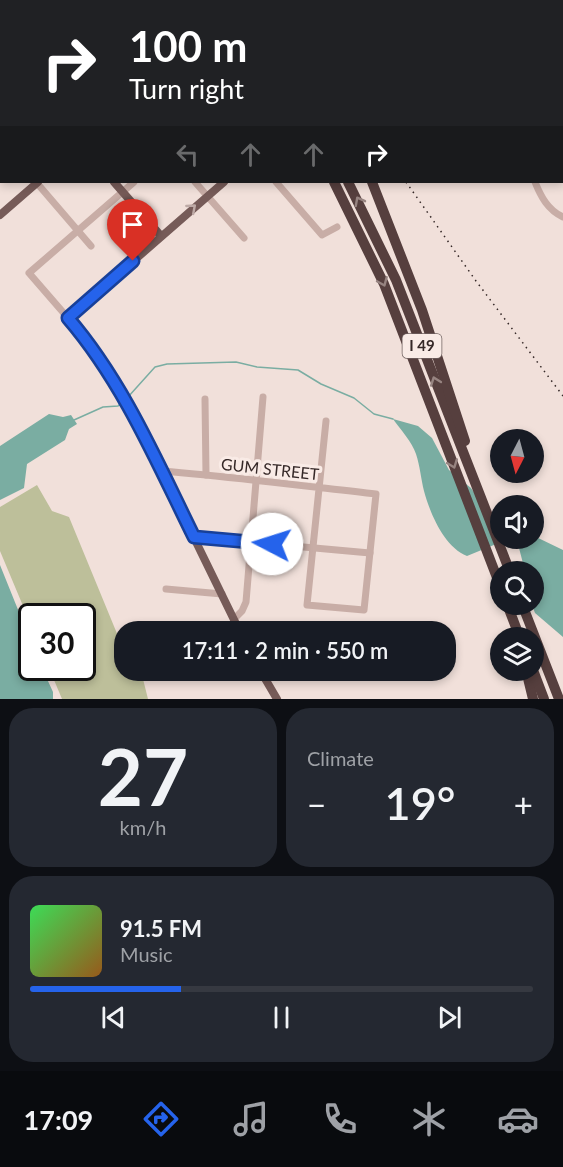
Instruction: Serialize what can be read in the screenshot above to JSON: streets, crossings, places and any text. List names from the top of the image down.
{
  "streets": {
    "highway": ["I 49"],
    "street": ["GUM STREET"]
  },
  "north": "bottom",
  "page": {
    "turn": ["100 m", "Turn right"],
    "limit": "30",
    "trip": "17:11 · 2 min · 550 m",
    "tile": [
      ["27", "km/h"],
      "Climate"
    ],
    "heat": ["−", "19°", "+"],
    "song": ["91.5 FM", "Music"],
    "tabs": "17:09"
  }
}
